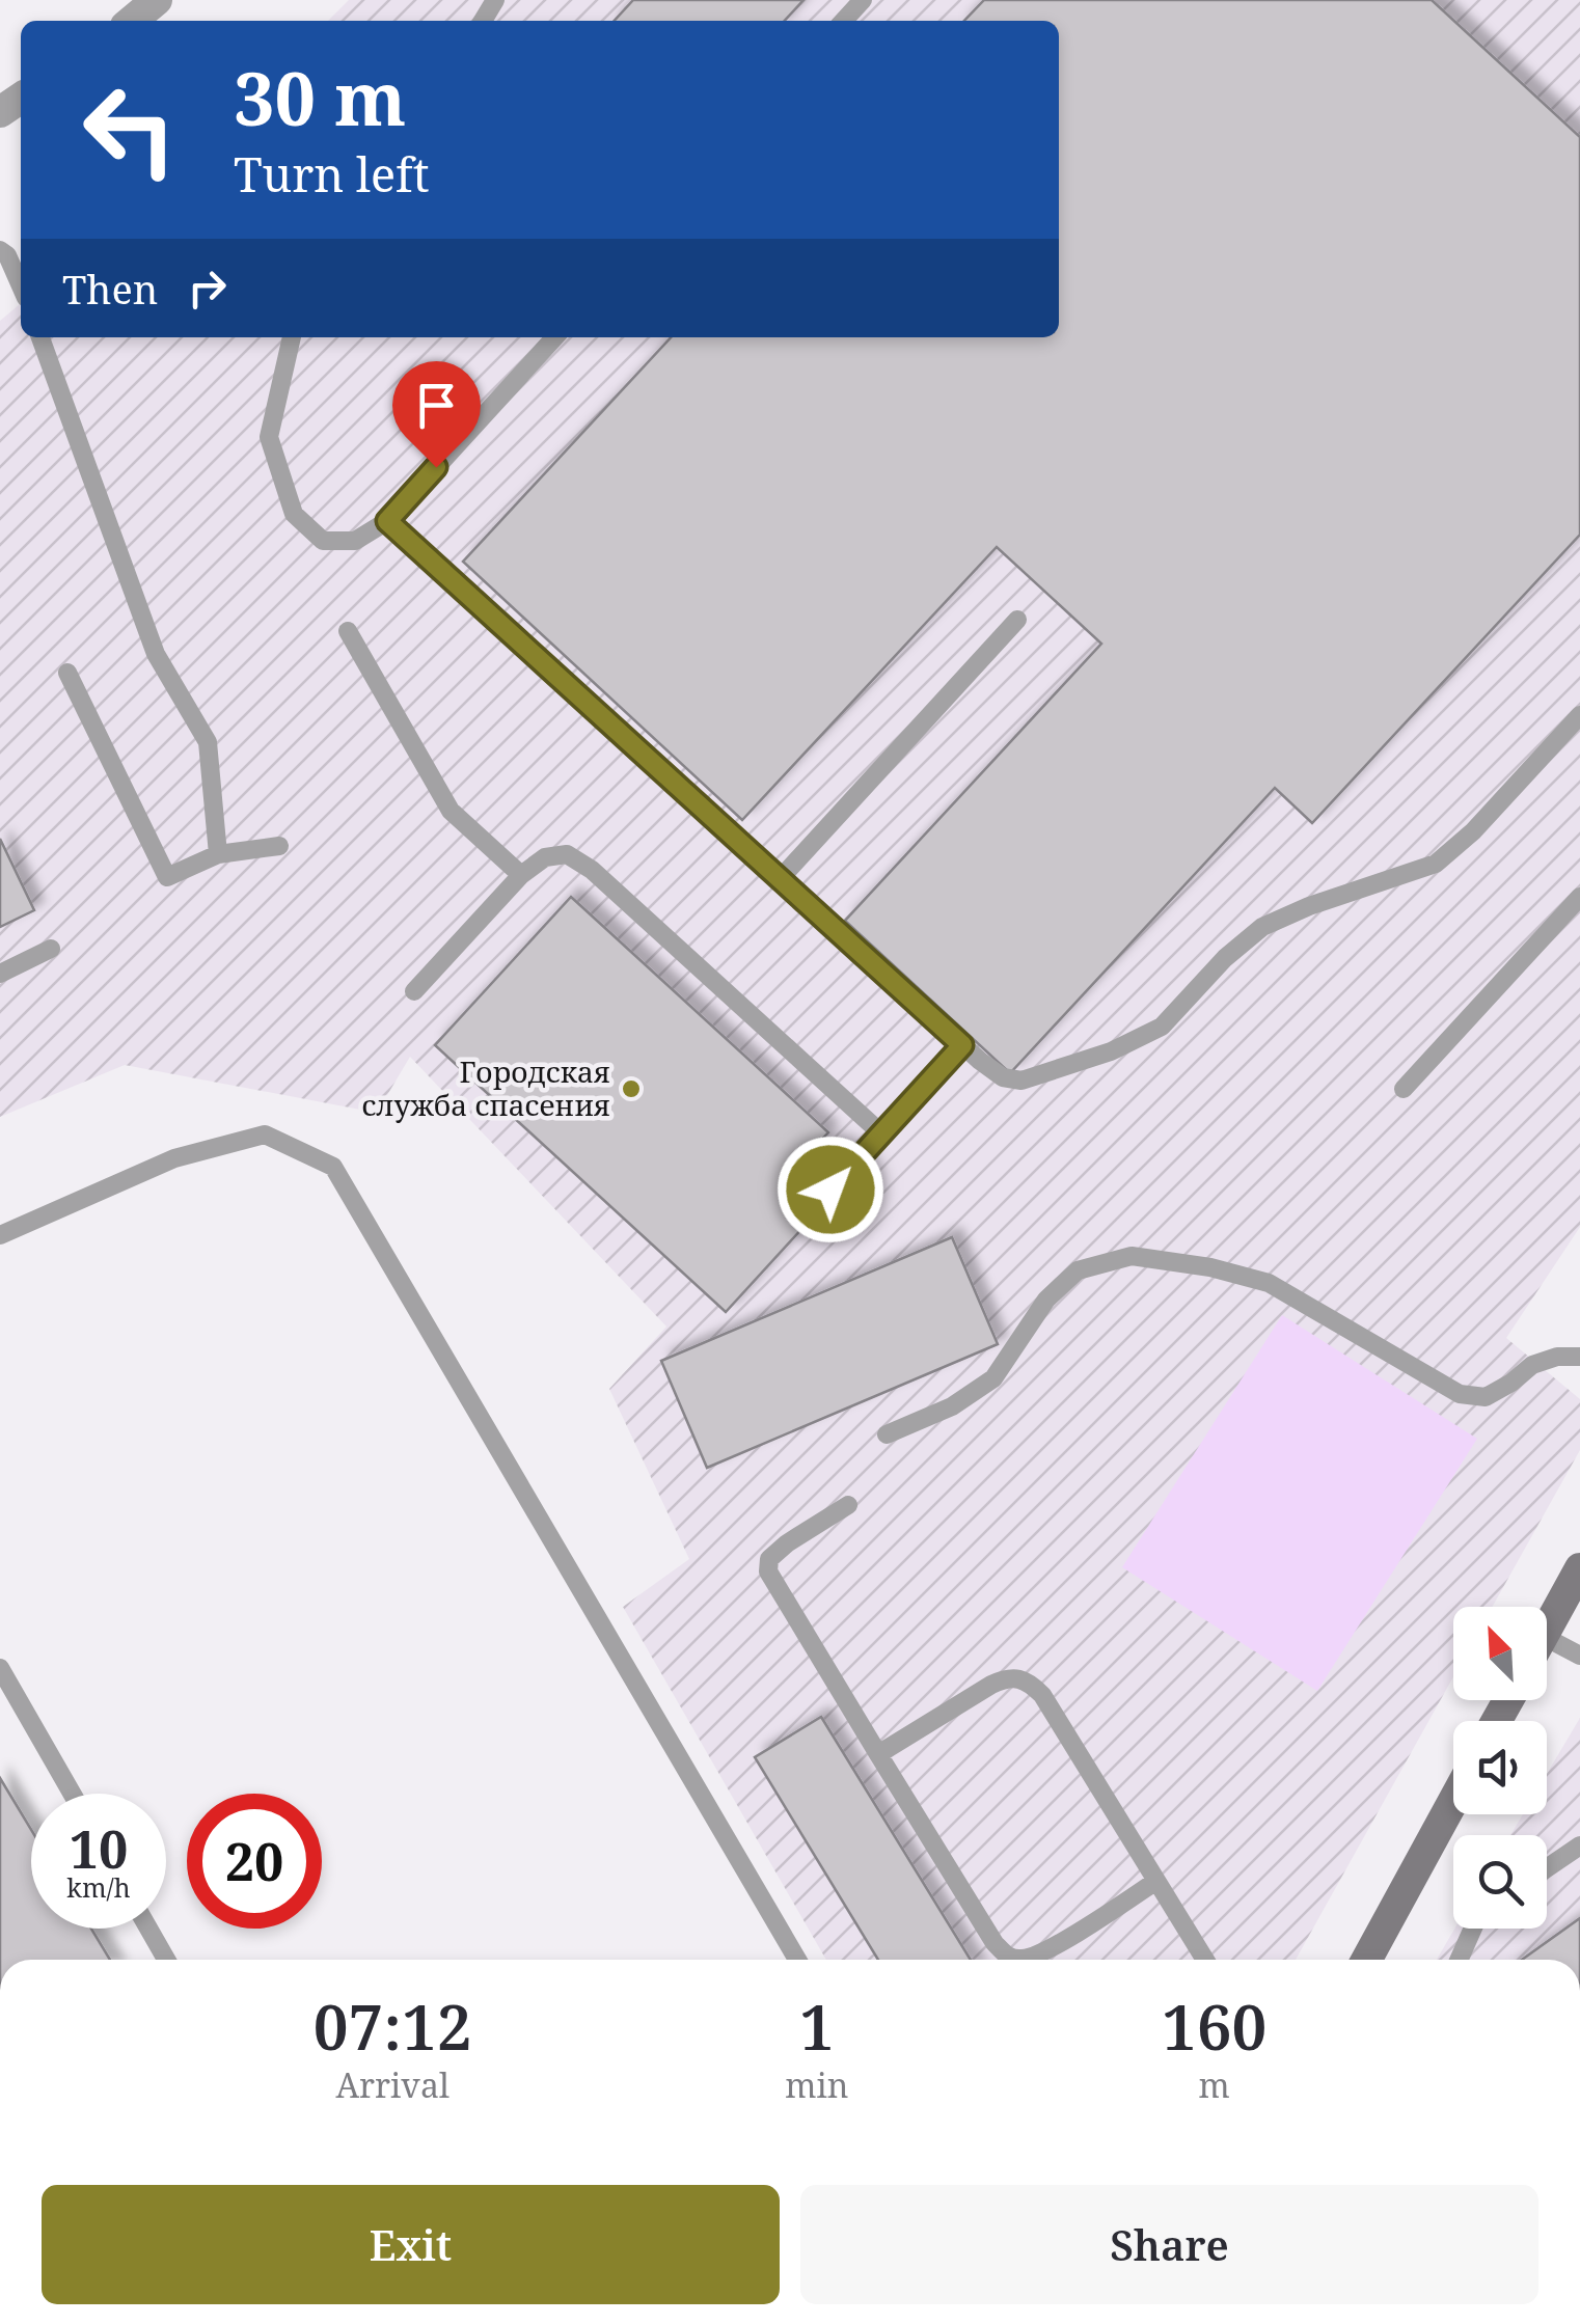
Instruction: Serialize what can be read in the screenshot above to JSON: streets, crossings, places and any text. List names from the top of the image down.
{
  "places": ["Городская служба спасения"],
  "north": "top left",
  "page": {
    "turn": ["30 m", "Turn left"],
    "then": "Then",
    "speed": "10 km/h",
    "limit": "20",
    "eta": [
      "07:12",
      "Arrival",
      "1",
      "min",
      "160",
      "m"
    ],
    "buttons": ["Exit", "Share"]
  }
}
